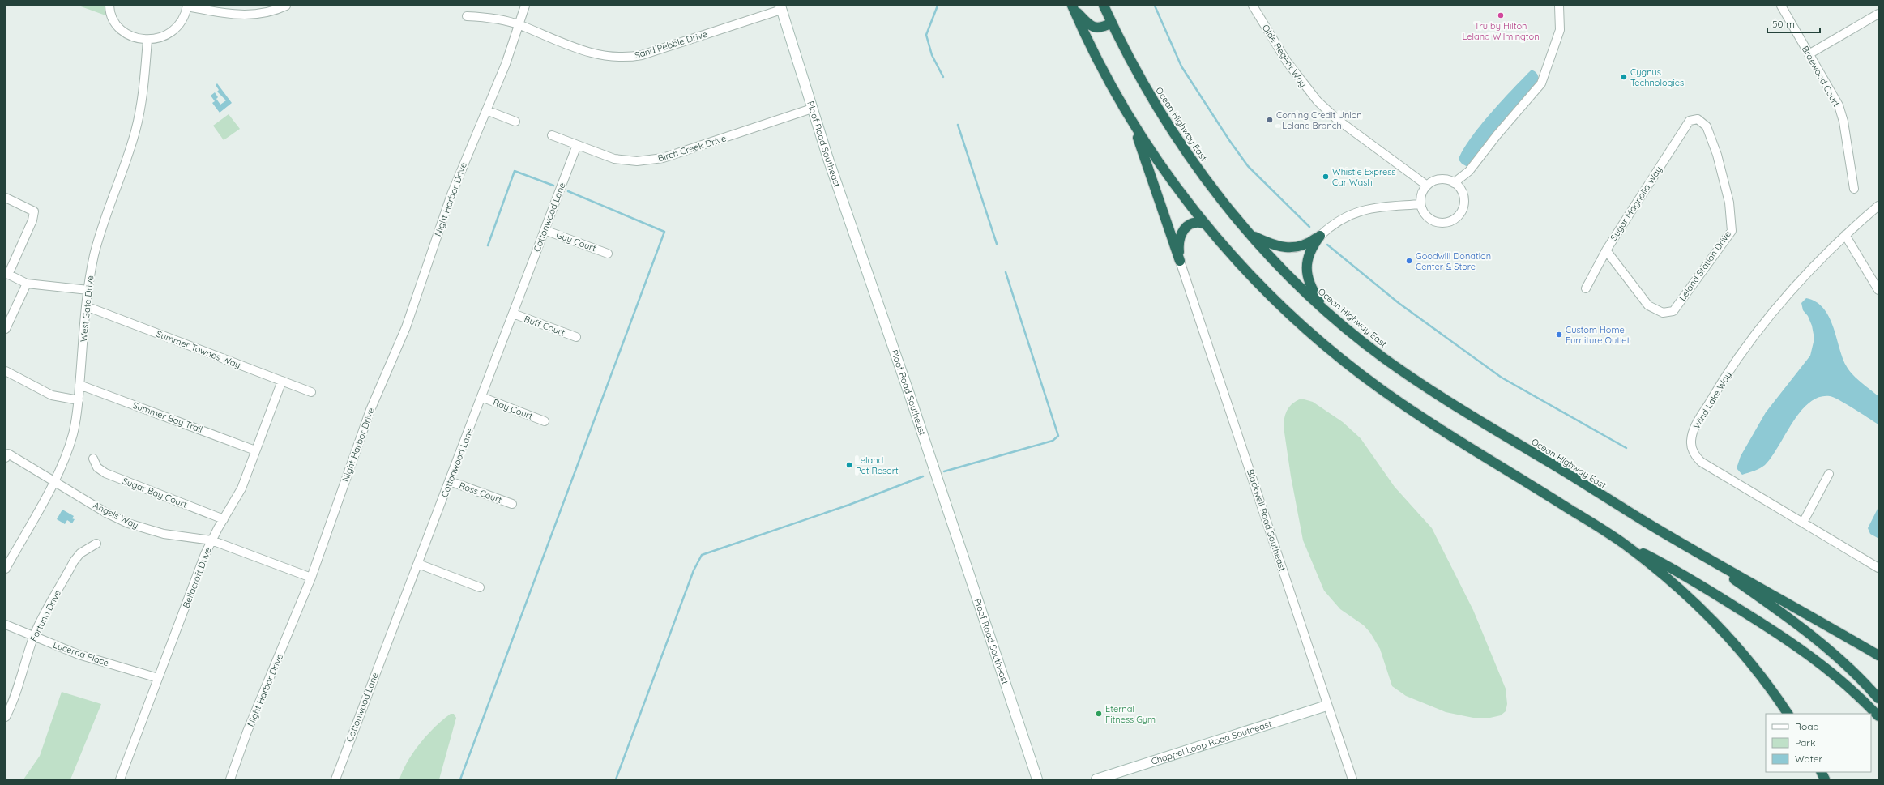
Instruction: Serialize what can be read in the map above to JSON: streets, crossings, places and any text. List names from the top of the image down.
{
  "streets": {
    "highway": ["Ocean Highway East"],
    "street": [
      "Sand Pebble Drive",
      "Olde Regent Way",
      "Braewood Court",
      "Ploof Road Southeast",
      "Birch Creek Drive",
      "Night Harbor Drive",
      "Sugar Magnolia Way",
      "Cottonwood Lane",
      "Guy Court",
      "Leland Station Drive",
      "West Gate Drive",
      "Buff Court",
      "Summer Townes Way",
      "Wind Lake Way",
      "Ray Court",
      "Summer Bay Trail",
      "Sugar Bay Court",
      "Ross Court",
      "Angels Way",
      "Blackwell Road Southeast",
      "Bellacroft Drive",
      "Fortuna Drive",
      "Lucerna Place",
      "Chappel Loop Road Southeast"
    ]
  },
  "crossings": [
    ["Sand Pebble Drive", "Ploof Road Southeast"],
    ["Sand Pebble Drive", "Night Harbor Drive"],
    ["Ploof Road Southeast", "Birch Creek Drive"],
    ["Birch Creek Drive", "Cottonwood Lane"],
    ["Night Harbor Drive", "Angels Way"],
    ["Sugar Magnolia Way", "Leland Station Drive"],
    ["Cottonwood Lane", "Guy Court"],
    ["Cottonwood Lane", "Buff Court"],
    ["Cottonwood Lane", "Ray Court"],
    ["Cottonwood Lane", "Ross Court"],
    ["West Gate Drive", "Summer Townes Way"],
    ["West Gate Drive", "Summer Bay Trail"],
    ["West Gate Drive", "Angels Way"],
    ["Summer Townes Way", "Bellacroft Drive"],
    ["Summer Bay Trail", "Bellacroft Drive"],
    ["Sugar Bay Court", "Bellacroft Drive"],
    ["Angels Way", "Bellacroft Drive"],
    ["Blackwell Road Southeast", "Chappel Loop Road Southeast"],
    ["Bellacroft Drive", "Lucerna Place"],
    ["Fortuna Drive", "Lucerna Place"]
  ],
  "places": [
    "Tru by Hilton Leland Wilmington",
    "Cygnus Technologies",
    "Corning Credit Union - Leland Branch",
    "Whistle Express Car Wash",
    "Goodwill Donation Center & Store",
    "Custom Home Furniture Outlet",
    "Leland Pet Resort",
    "Eternal Fitness Gym"
  ],
  "legend": ["Road", "Park", "Water"],
  "scale_bar": "50 m"
}
